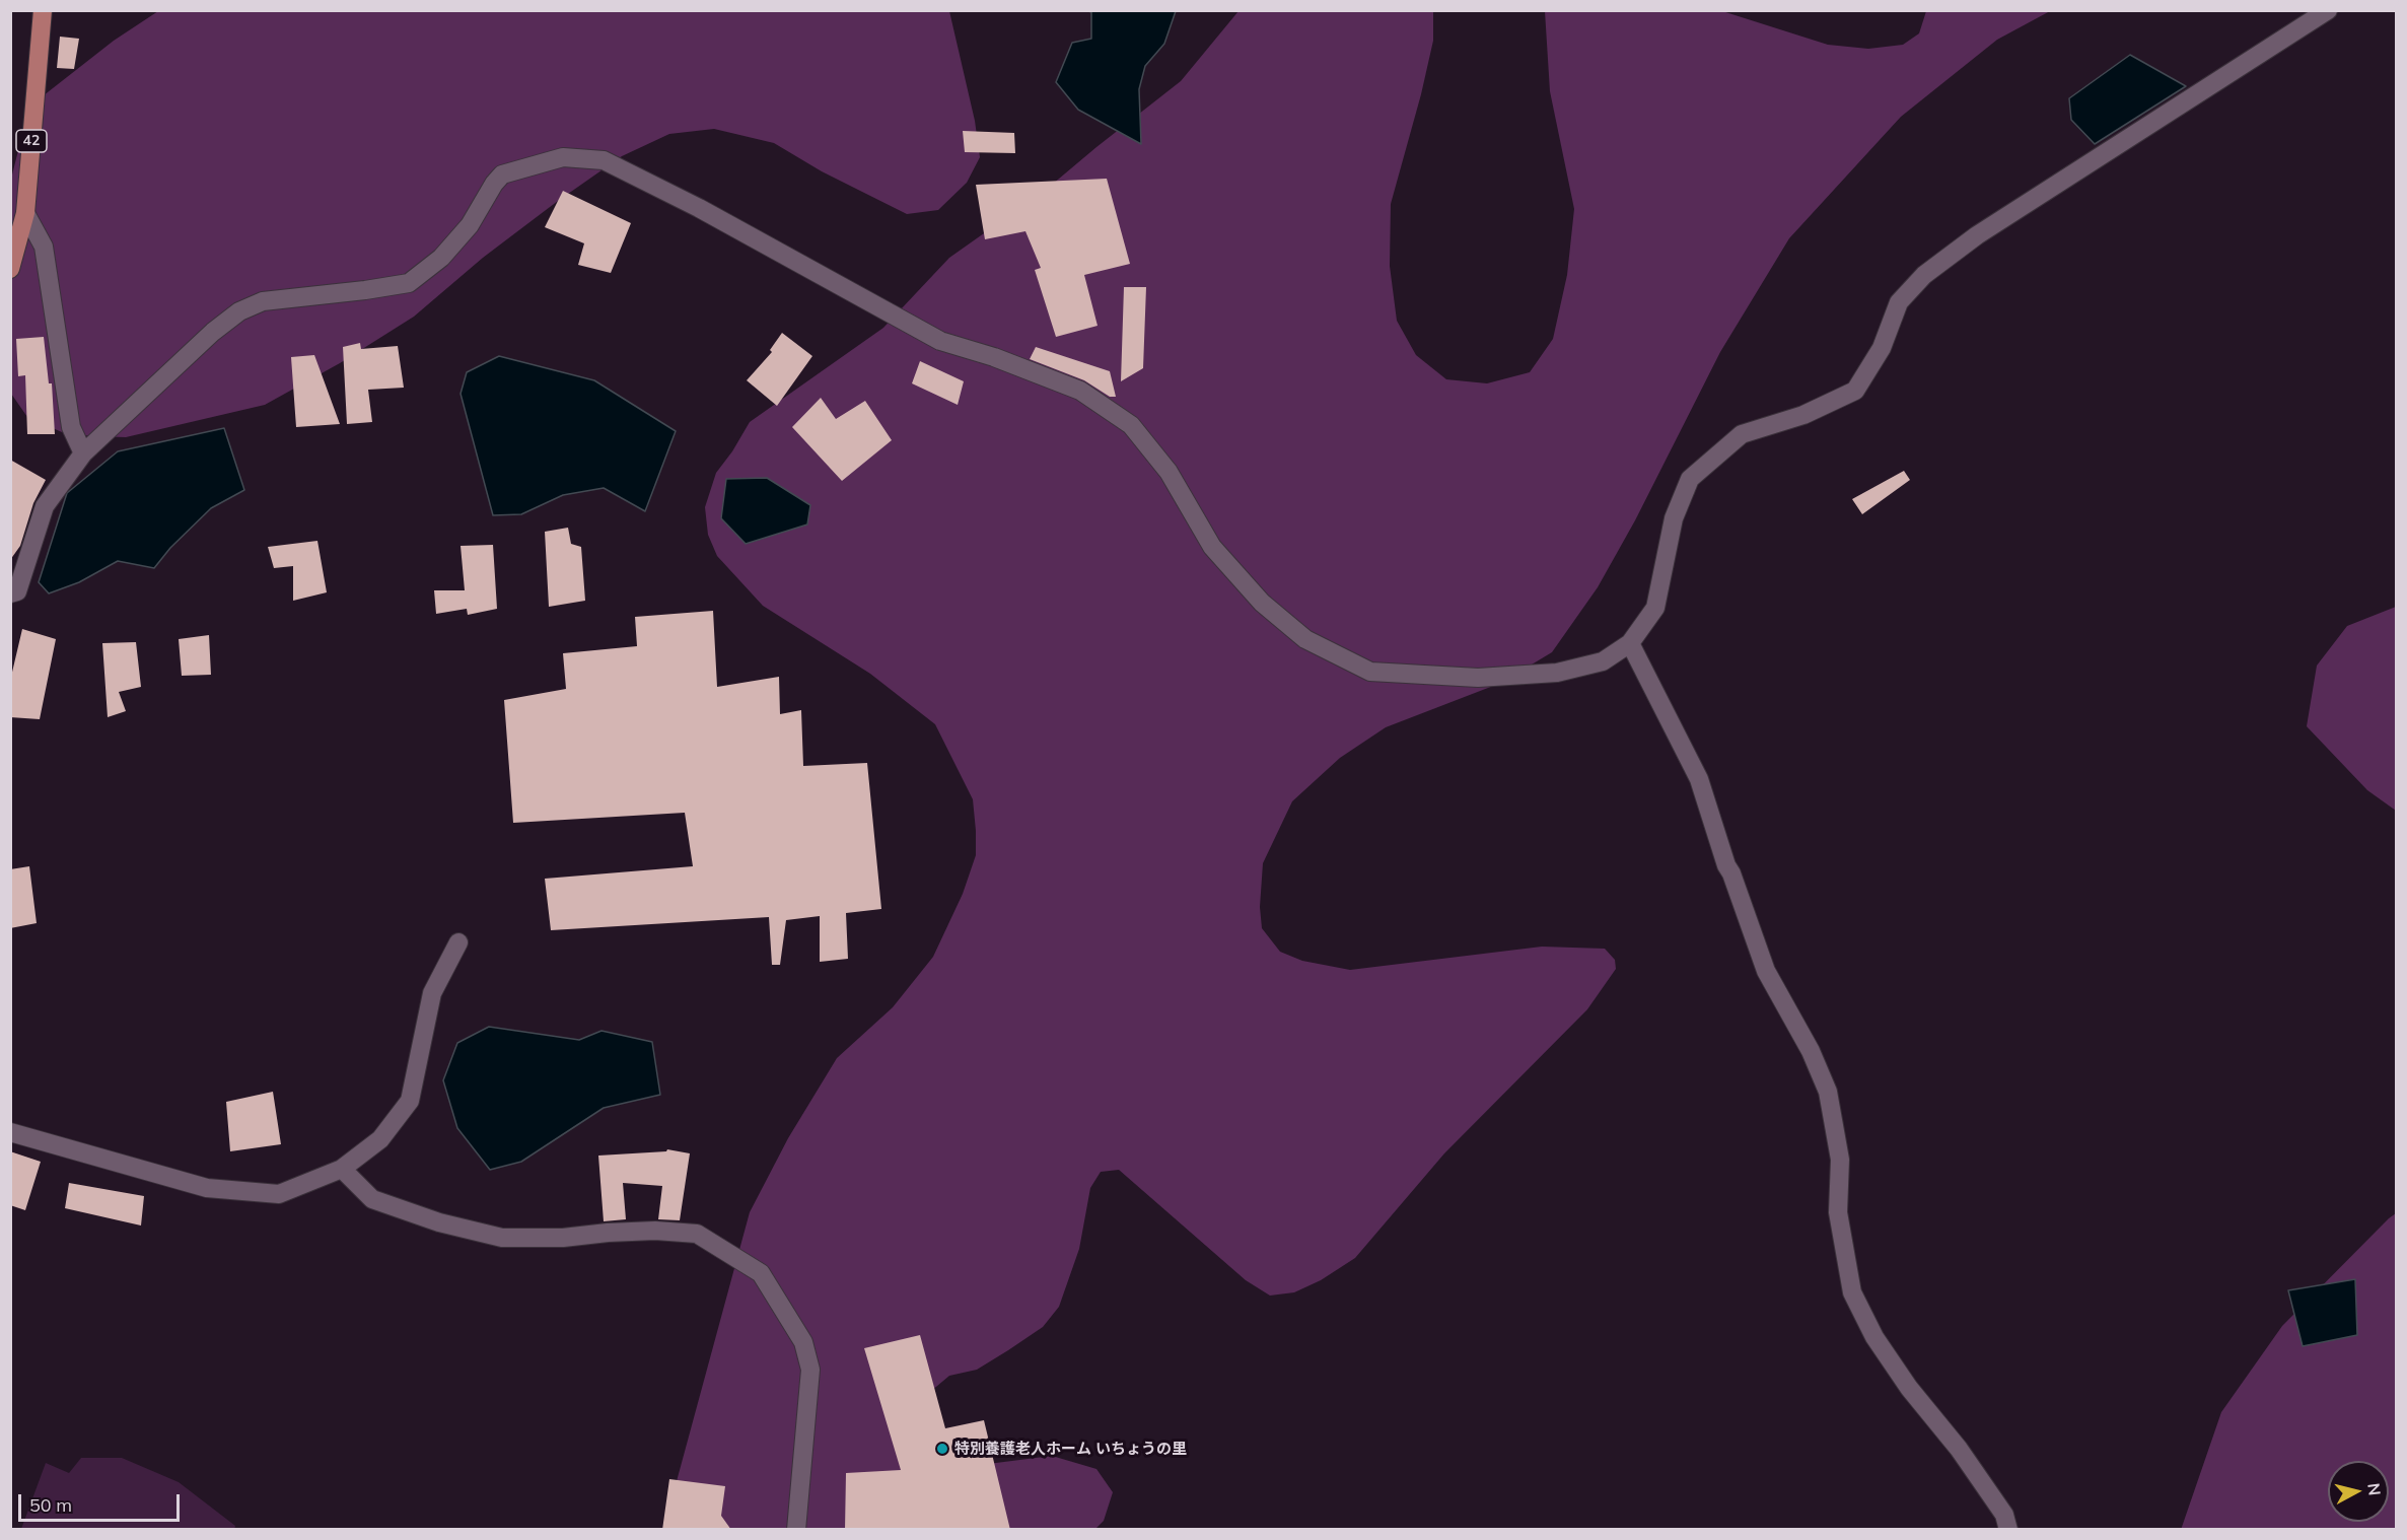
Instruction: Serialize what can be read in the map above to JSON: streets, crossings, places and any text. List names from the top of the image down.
{
  "streets": {
    "main road": ["42"]
  },
  "places": ["特別養護老人ホーム いちょうの里"],
  "scale_bar": "50 m",
  "north": "right"
}
